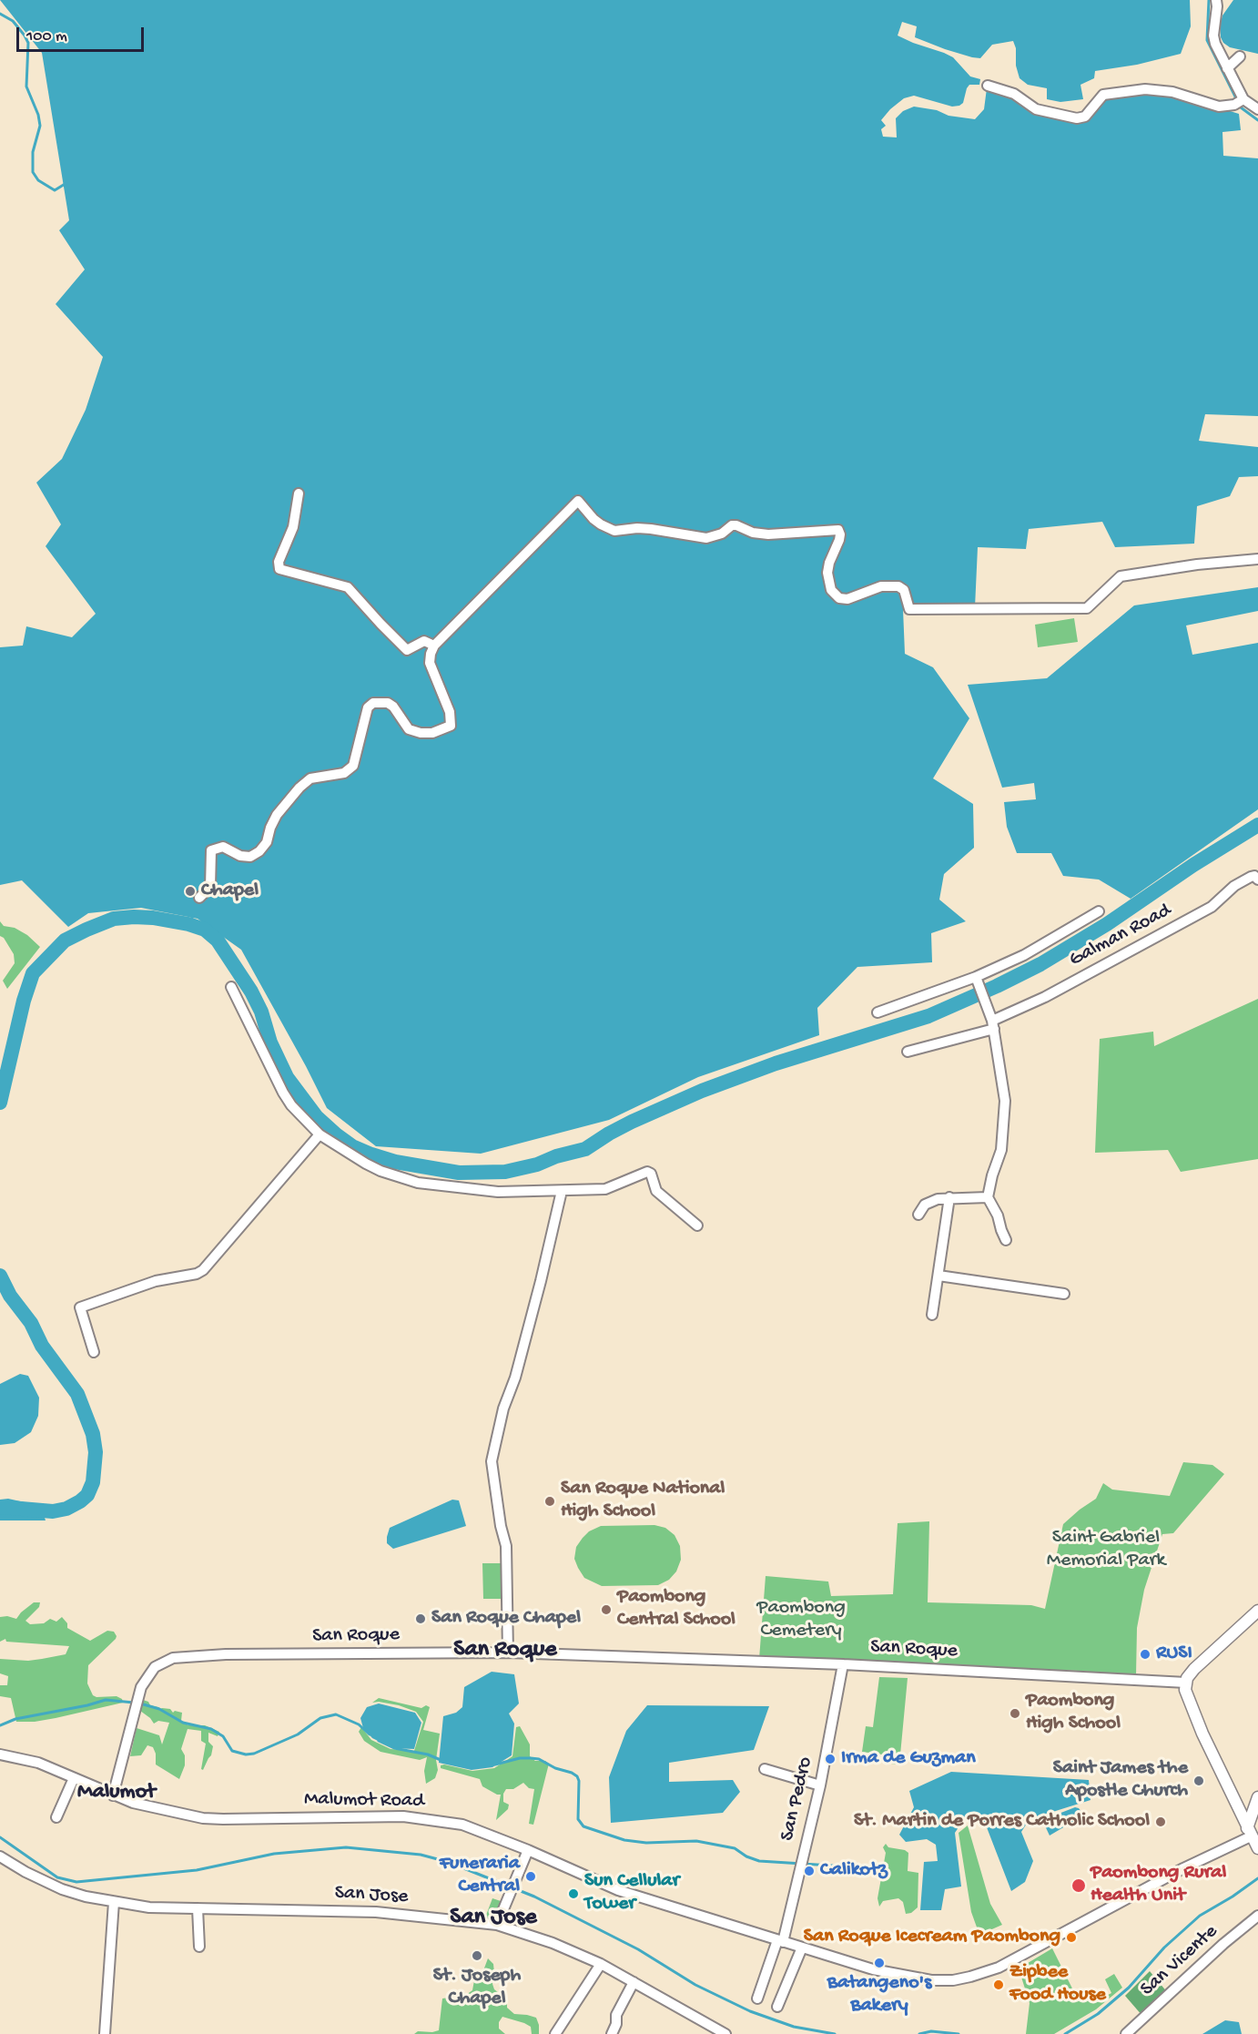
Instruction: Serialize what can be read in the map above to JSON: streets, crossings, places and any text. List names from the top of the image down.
{
  "streets": {
    "street": [
      "Galman Road",
      "San Roque",
      "San Pedro",
      "Malumot Road",
      "San Jose",
      "San Vicente"
    ]
  },
  "crossings": [
    ["San Roque", "San Pedro"],
    ["San Roque", "Malumot Road"],
    ["San Pedro", "Malumot Road"]
  ],
  "districts": ["San Roque", "Malumot", "San Jose"],
  "parks": ["Saint Gabriel Memorial Park", "Paombong Cemetery"],
  "places": [
    "Chapel",
    "San Roque National High School",
    "Paombong Central School",
    "San Roque Chapel",
    "RUSI",
    "Paombong High School",
    "Irma de Guzman",
    "Saint James the Apostle Church",
    "St. Martin de Porres Catholic School",
    "Calikotz",
    "Funeraria Central",
    "Paombong Rural Health Unit",
    "Sun Cellular Tower",
    "San Roque Icecream Paombong",
    "St. Joseph Chapel",
    "Batangeno's Bakery",
    "Zipbee Food House"
  ],
  "scale_bar": "100 m"
}
